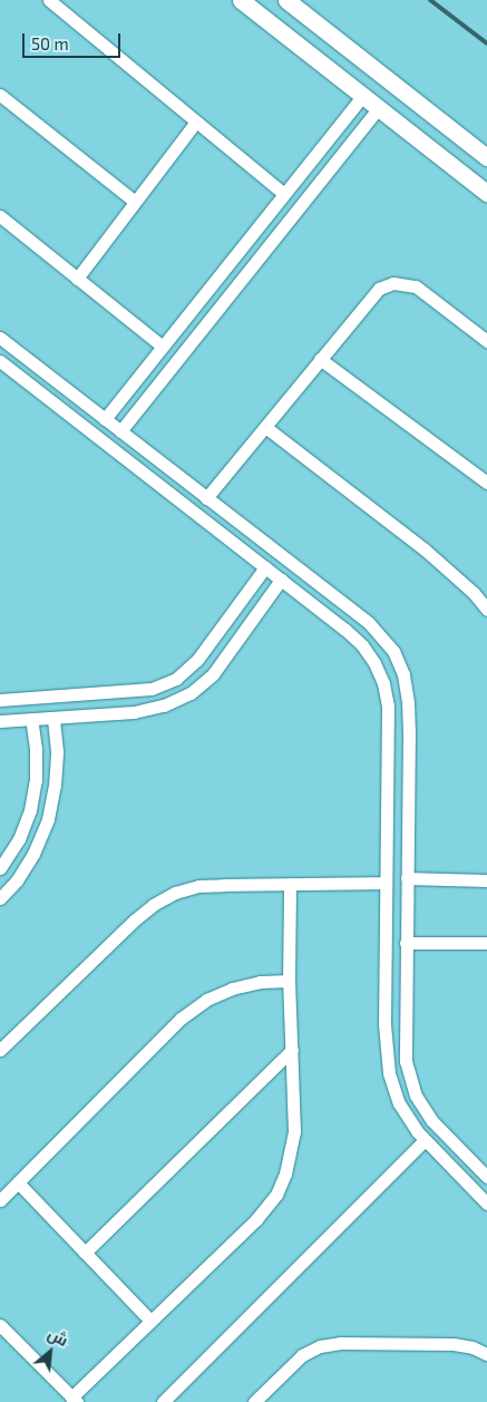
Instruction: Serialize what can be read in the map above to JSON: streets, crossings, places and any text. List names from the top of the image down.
{
  "scale_bar": "50 m",
  "north": "top right"
}
